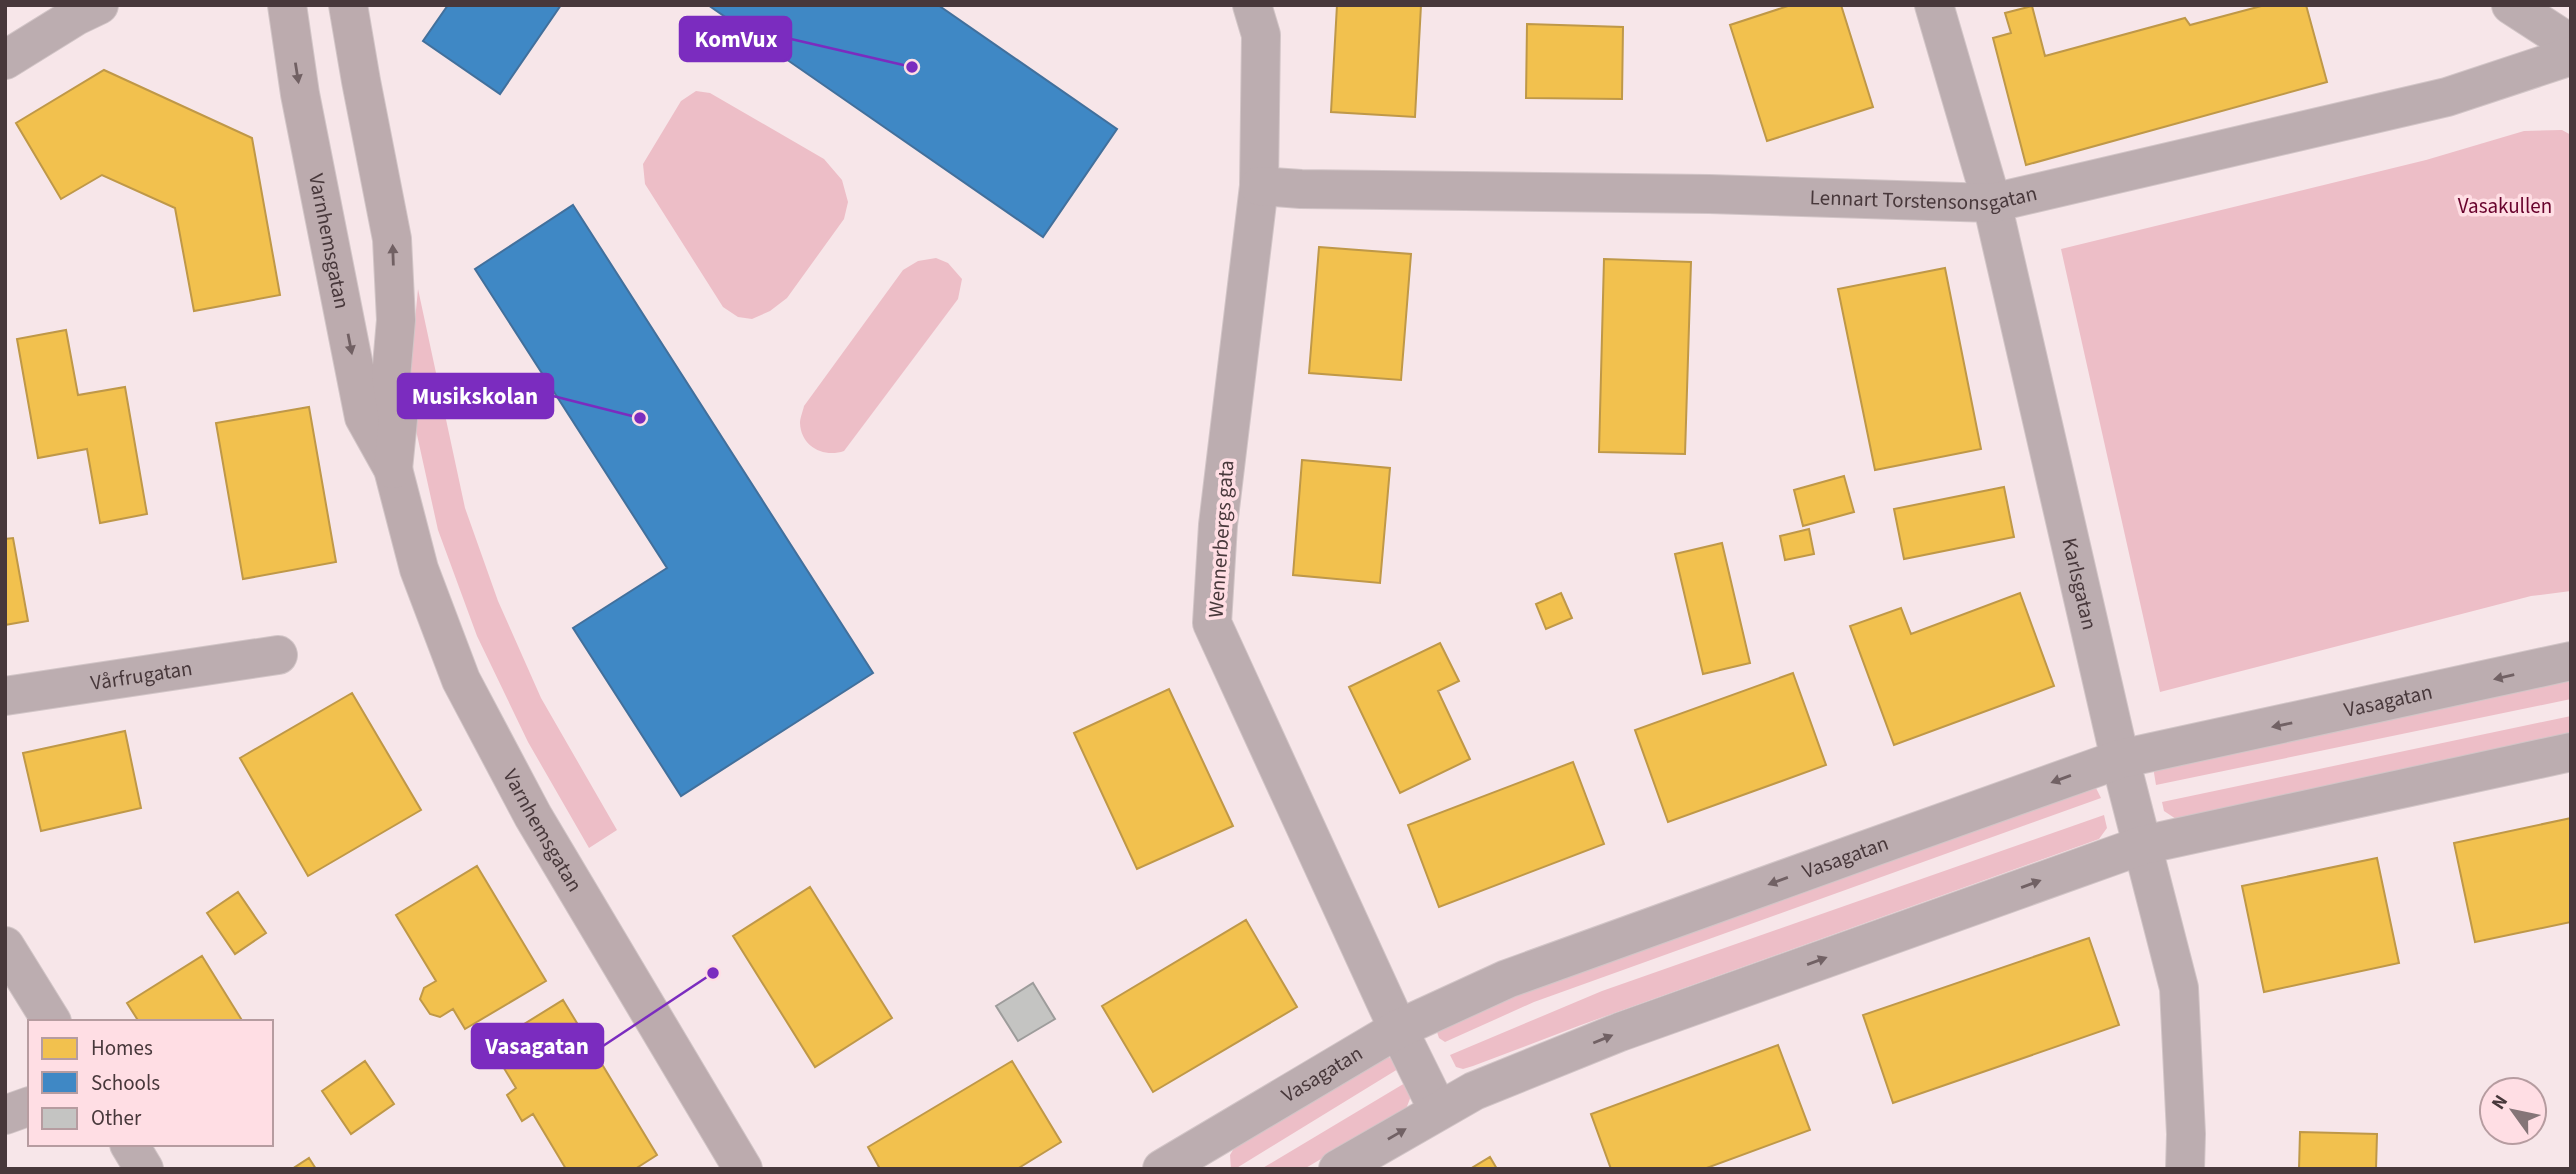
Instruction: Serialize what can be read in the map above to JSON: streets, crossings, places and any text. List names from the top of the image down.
{
  "streets": {
    "main road": ["Varnhemsgatan"],
    "street": [
      "Lennart Torstensonsgatan",
      "Wennerbergs gata",
      "Karlsgatan",
      "Vårfrugatan",
      "Vasagatan"
    ]
  },
  "crossings": [
    ["Lennart Torstensonsgatan", "Wennerbergs gata"],
    ["Lennart Torstensonsgatan", "Karlsgatan"],
    ["Wennerbergs gata", "Vasagatan"],
    ["Karlsgatan", "Vasagatan"]
  ],
  "parks": ["Vasakullen"],
  "places": ["KomVux", "Musikskolan", "Vasagatan"],
  "legend": ["Homes", "Schools", "Other"],
  "north": "top left"
}
